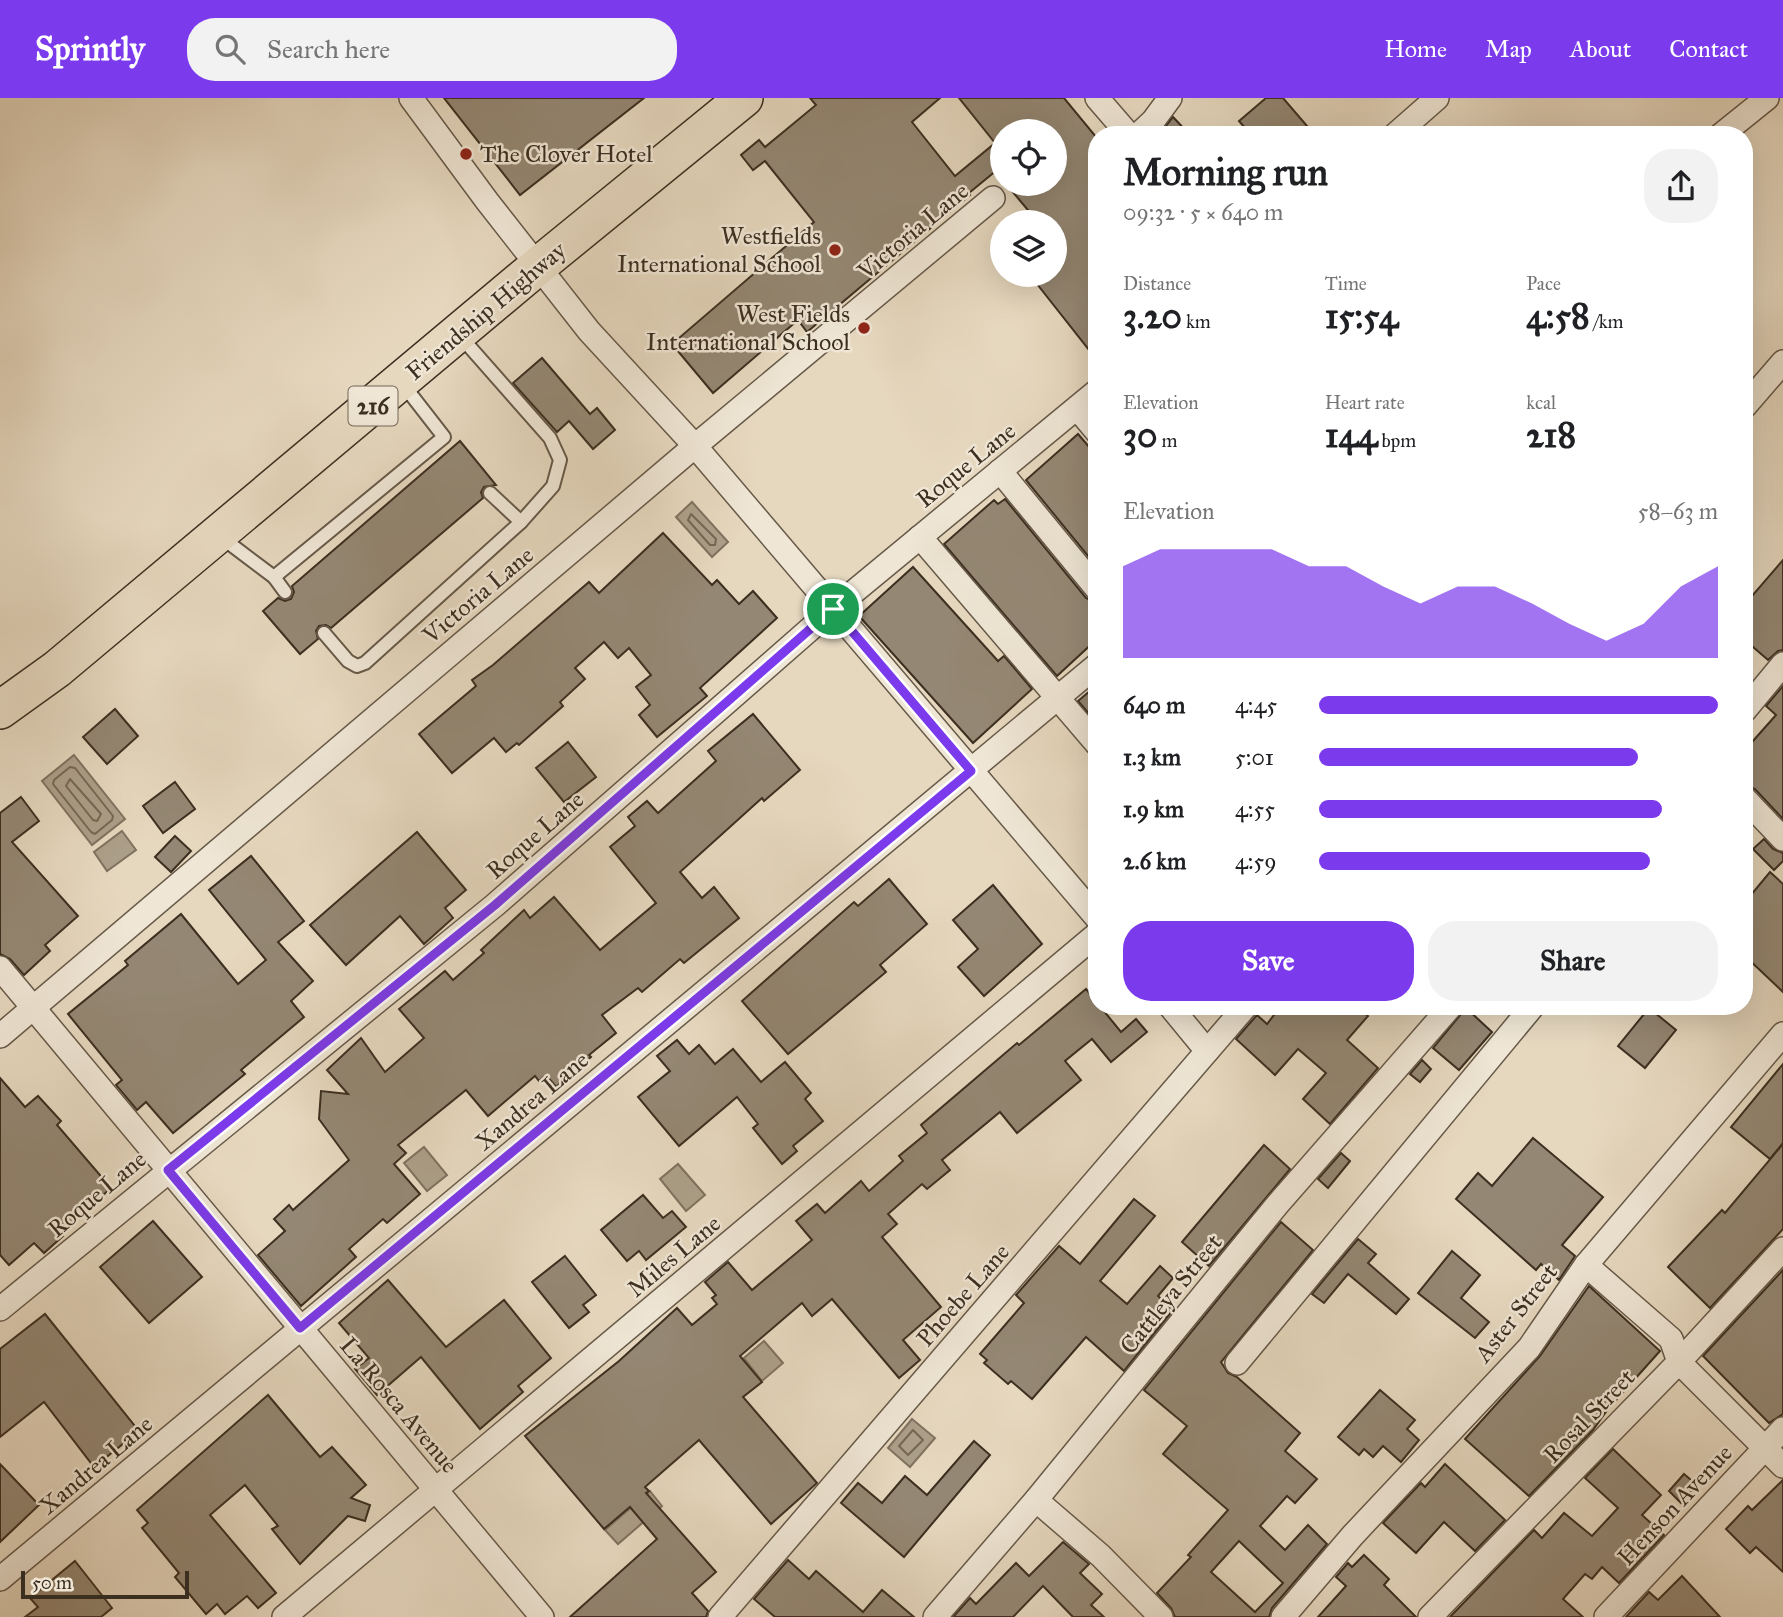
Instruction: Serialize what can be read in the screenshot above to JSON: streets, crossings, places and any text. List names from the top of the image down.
{
  "streets": {
    "main road": ["Friendship Highway", "216"],
    "street": [
      "Victoria Lane",
      "Roque Lane",
      "Xandrea Lane",
      "Miles Lane",
      "Cattleya Street",
      "Phoebe Lane",
      "Aster Street",
      "La Rosca Avenue",
      "Rosal Street",
      "Henson Avenue"
    ]
  },
  "crossings": [
    ["Victoria Lane", "La Rosca Avenue"],
    ["Roque Lane", "La Rosca Avenue"],
    ["Xandrea Lane", "La Rosca Avenue"],
    ["Miles Lane", "La Rosca Avenue"]
  ],
  "places": ["The Clover Hotel", "Westfields International School", "West Fields International School"],
  "scale_bar": "50 m",
  "page": {
    "header": "Sprintly",
    "search": "Search here",
    "nav": [
      "Home",
      "Map",
      "About",
      "Contact"
    ],
    "heading": ["Morning run", "09:32 · 5 × 640 m"],
    "stats": [
      ["Distance", "3.20 km"],
      ["Time", "15:54"],
      ["Pace", "4:58 /km"],
      ["Elevation", "30 m"],
      ["Heart rate", "144 bpm"],
      ["kcal", "218"]
    ],
    "chart": ["Elevation", "58–63 m"],
    "list": [
      {
        "name": "640 m",
        "note": "4:45"
      },
      {
        "name": "1.3 km",
        "note": "5:01"
      },
      {
        "name": "1.9 km",
        "note": "4:55"
      },
      {
        "name": "2.6 km",
        "note": "4:59"
      }
    ],
    "buttons": ["Save", "Share"],
    "scale": "50 m"
  }
}
